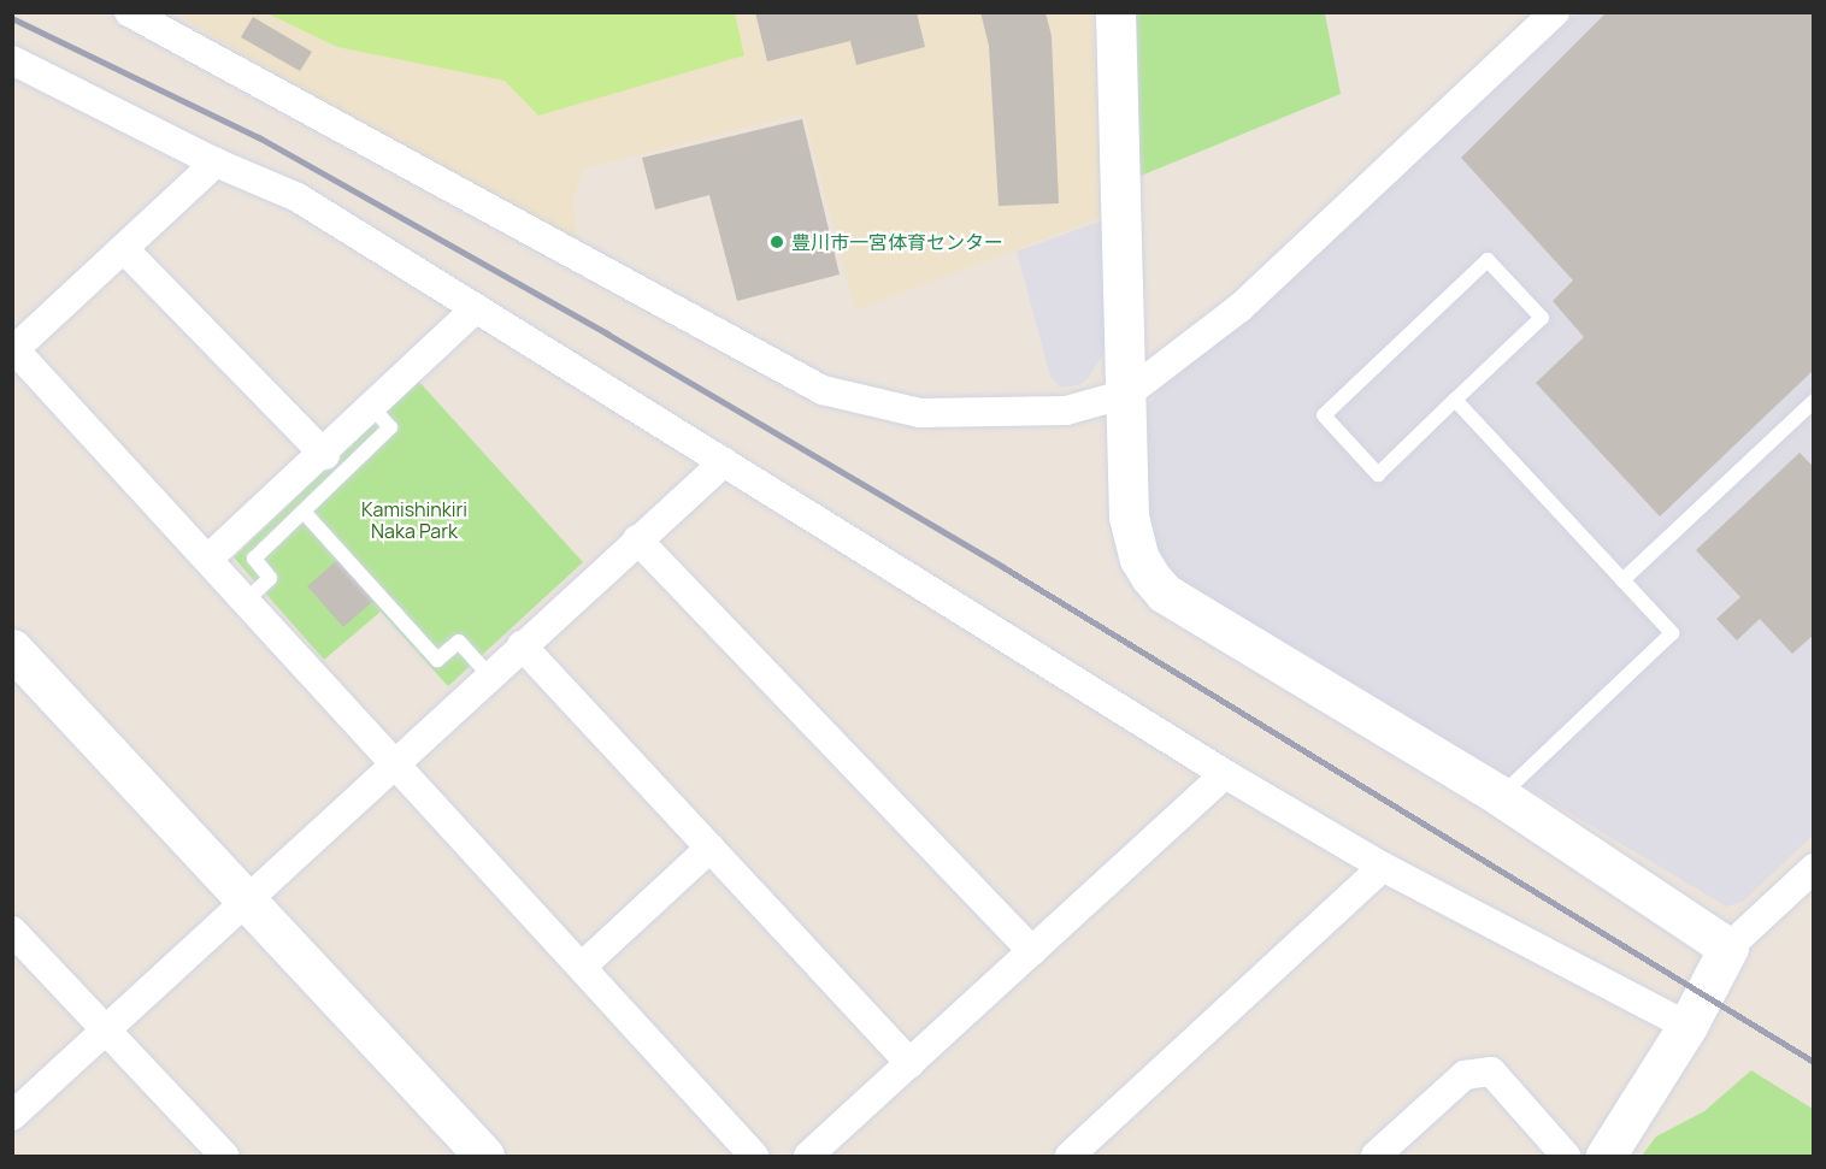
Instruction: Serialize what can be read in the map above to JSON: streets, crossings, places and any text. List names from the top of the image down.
{
  "parks": ["Kamishinkiri Naka Park"],
  "places": ["豊川市一宮体育センター"]
}
